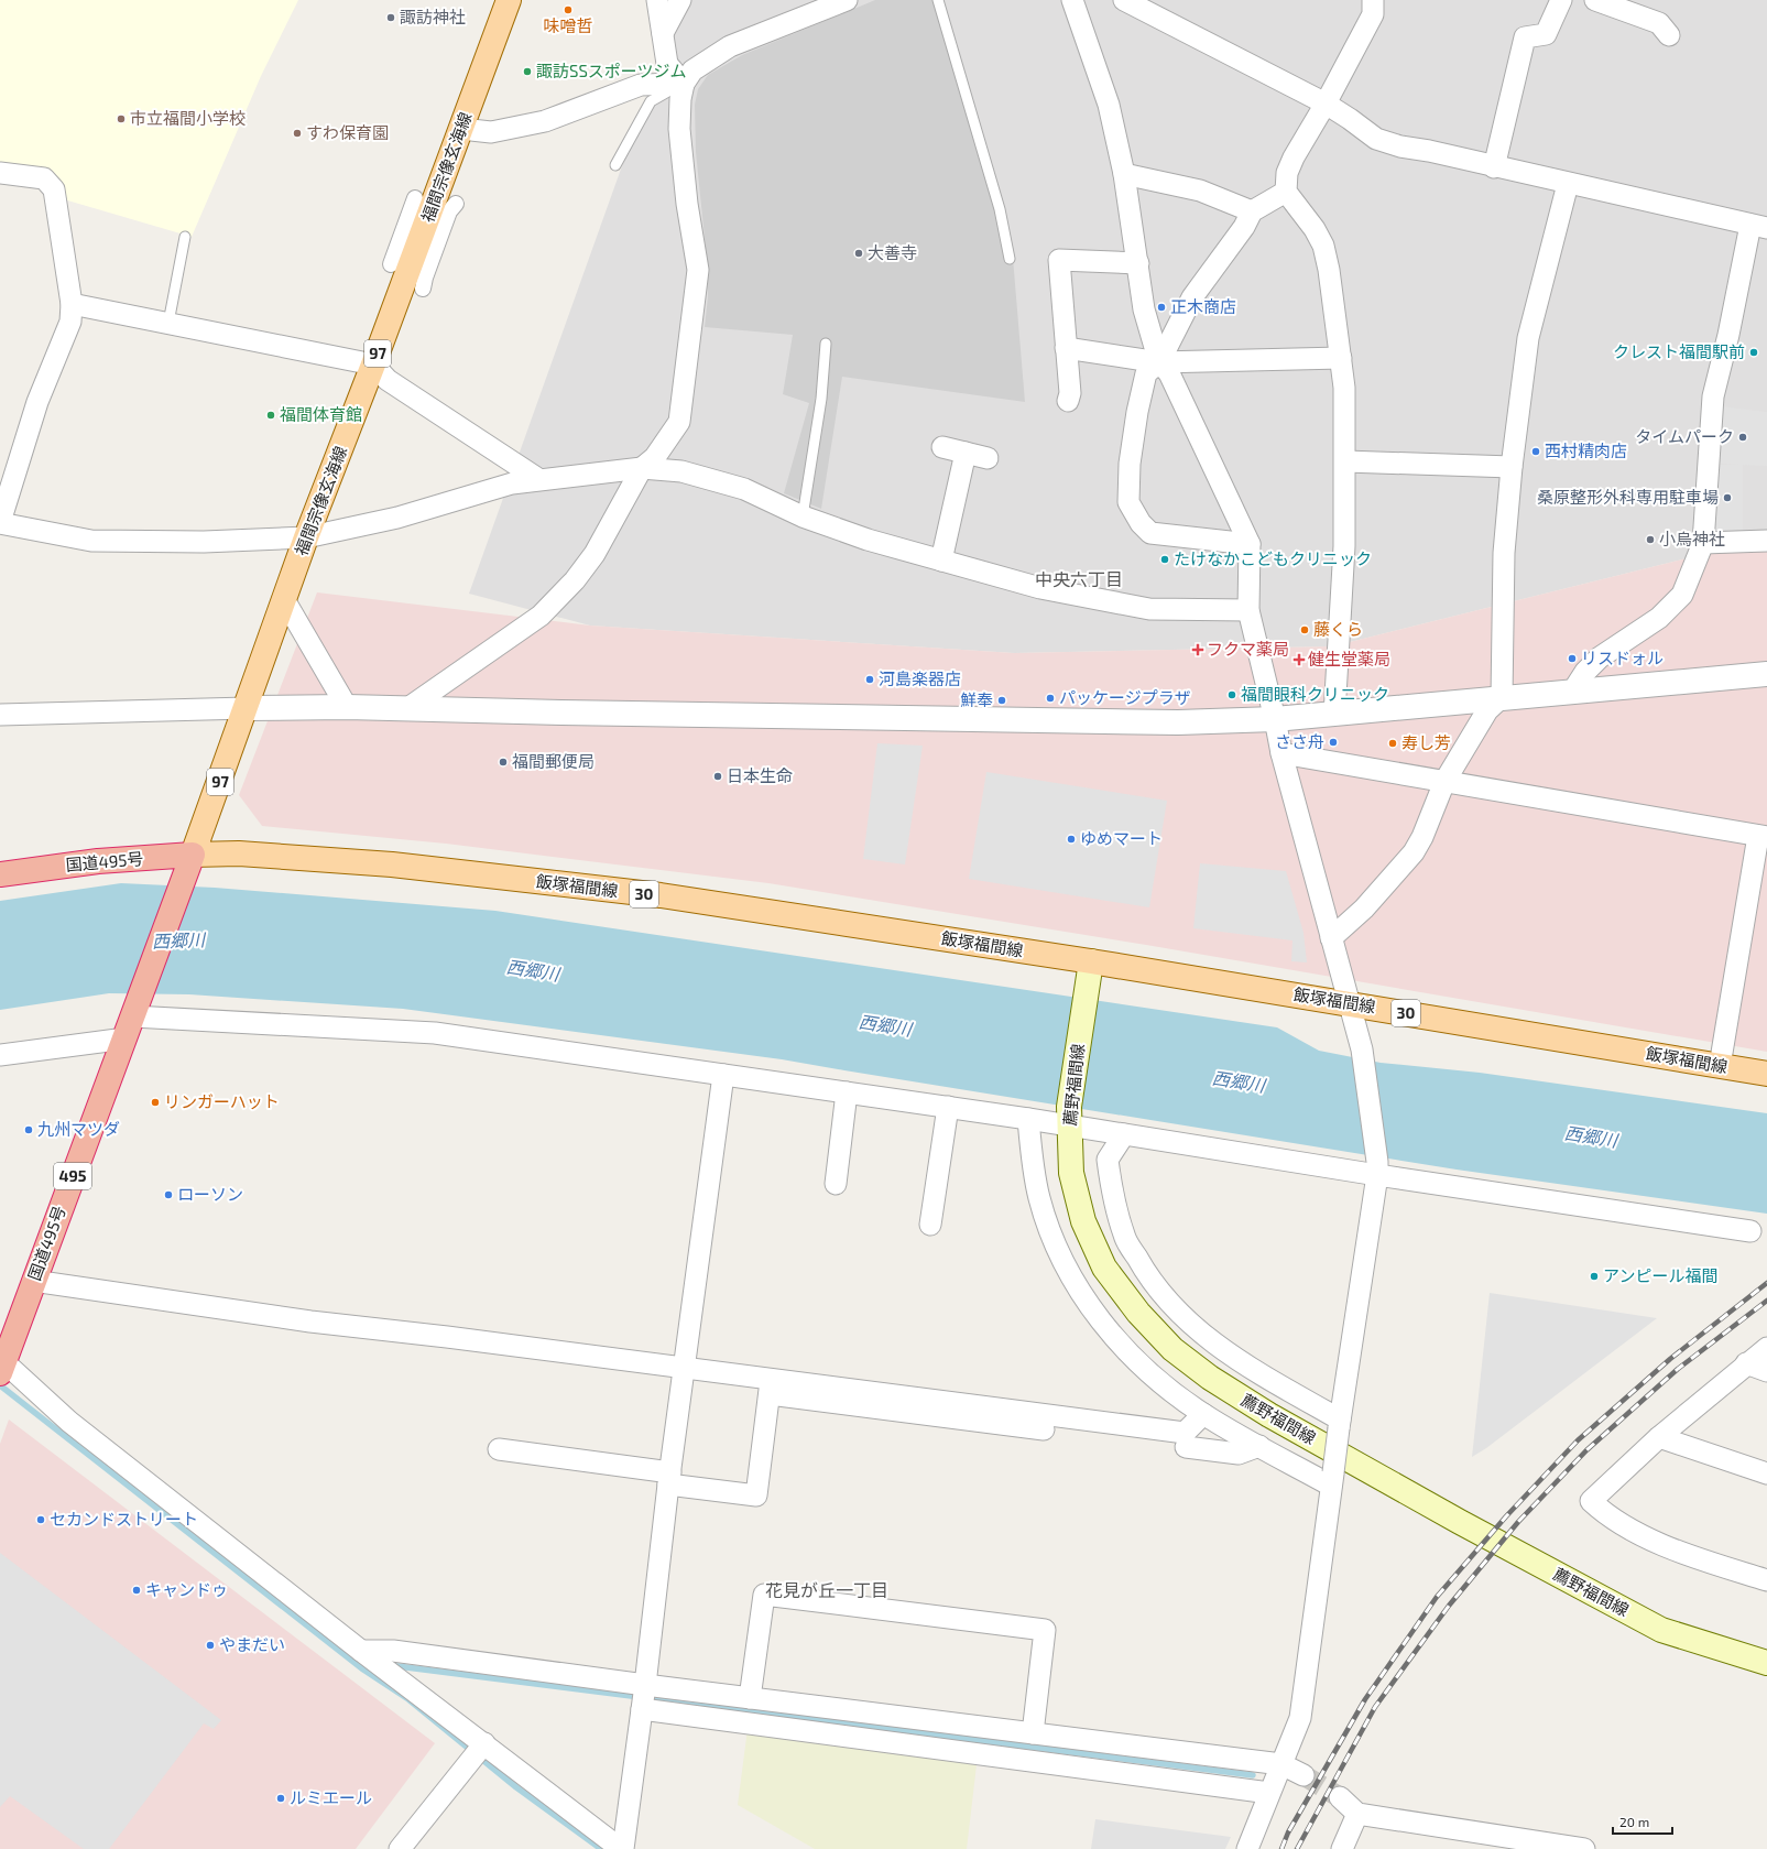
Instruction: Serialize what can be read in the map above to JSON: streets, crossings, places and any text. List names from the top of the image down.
{
  "streets": {
    "highway": ["国道495号", "495"],
    "main road": [
      "福間宗像玄海線",
      "97",
      "飯塚福間線",
      "30",
      "薦野福間線"
    ]
  },
  "crossings": [
    ["福間宗像玄海線", "国道495号"],
    ["福間宗像玄海線", "飯塚福間線"],
    ["国道495号", "飯塚福間線"],
    ["飯塚福間線", "薦野福間線"]
  ],
  "districts": ["中央六丁目", "花見が丘一丁目"],
  "water": ["西郷川"],
  "places": {
    "other": [
      "味噌哲",
      "諏訪神社",
      "諏訪SSスポーツジム",
      "市立福間小学校",
      "すわ保育園",
      "大善寺",
      "正木商店",
      "クレスト福間駅前",
      "福間体育館",
      "タイムパーク",
      "西村精肉店",
      "桑原整形外科専用駐車場",
      "小烏神社",
      "たけなかこどもクリニック",
      "藤くら",
      "リスドォル",
      "河島楽器店",
      "福間眼科クリニック",
      "パッケージプラザ",
      "鮮奉",
      "ささ舟",
      "寿し芳",
      "福間郵便局",
      "日本生命",
      "ゆめマート",
      "リンガーハット",
      "九州マツダ",
      "ローソン",
      "アンピール福間",
      "セカンドストリート",
      "キャンドゥ",
      "やまだい",
      "ルミエール"
    ],
    "health": ["フクマ薬局", "健生堂薬局"]
  },
  "scale_bar": "20 m"
}
